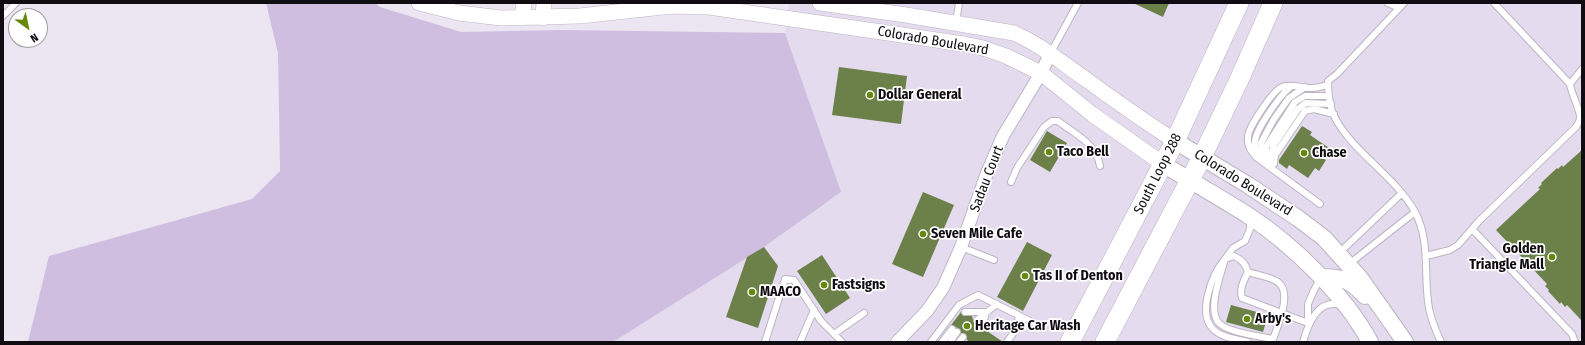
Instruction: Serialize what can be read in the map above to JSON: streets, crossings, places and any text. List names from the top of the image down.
{
  "streets": {
    "highway": ["South Loop 288"],
    "main road": ["Colorado Boulevard"],
    "street": ["Sadau Court"]
  },
  "crossings": [
    ["Colorado Boulevard", "South Loop 288"],
    ["Colorado Boulevard", "Sadau Court"]
  ],
  "places": [
    "Dollar General",
    "Taco Bell",
    "Chase",
    "Seven Mile Cafe",
    "Golden Triangle Mall",
    "Tas II of Denton",
    "Fastsigns",
    "MAACO",
    "Arby's",
    "Heritage Car Wash"
  ],
  "north": "bottom right"
}
